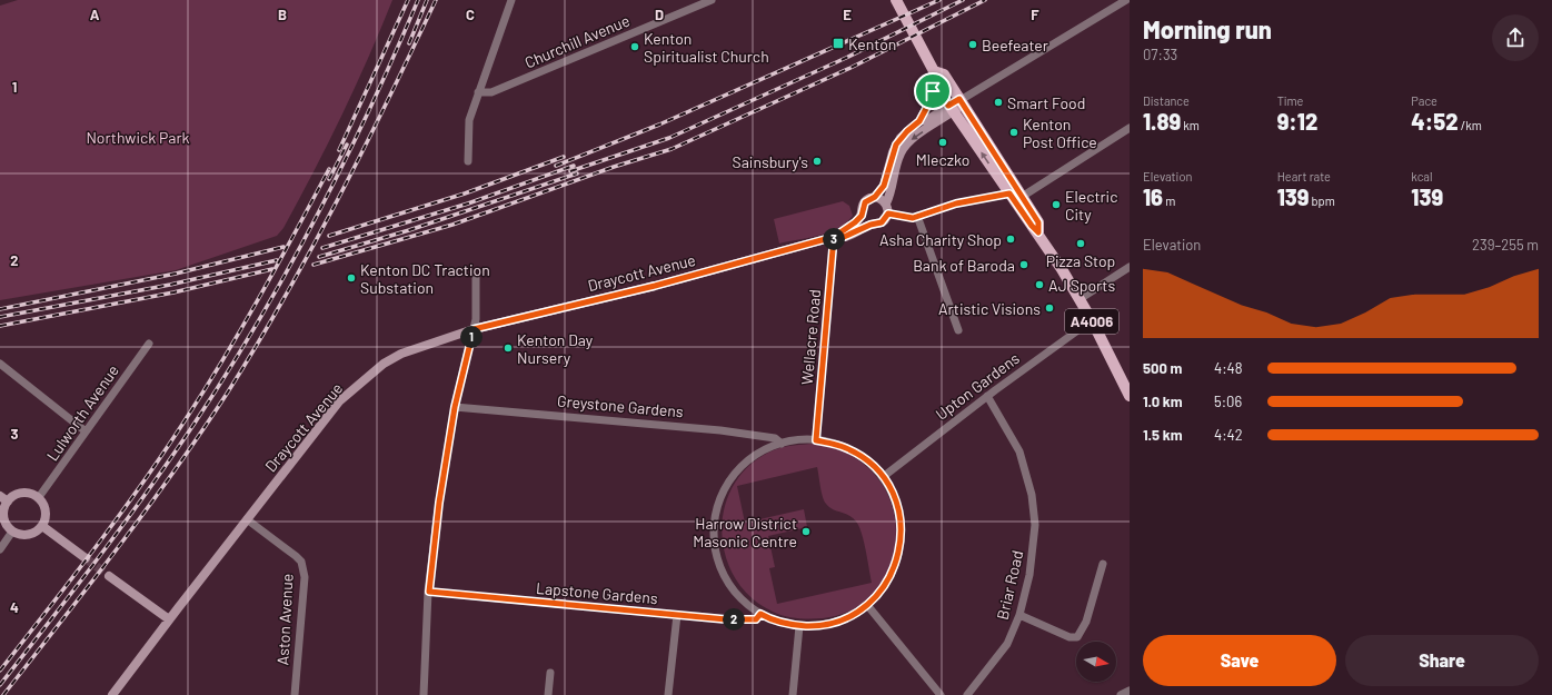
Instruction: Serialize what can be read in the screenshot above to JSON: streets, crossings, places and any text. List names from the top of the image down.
{
  "streets": {
    "main road": ["A4006"],
    "street": [
      "Churchill Avenue",
      "Draycott Avenue",
      "Wellacre Road",
      "Upton Gardens",
      "Greystone Gardens",
      "Lulworth Avenue",
      "Briar Road",
      "Lapstone Gardens",
      "Aston Avenue"
    ]
  },
  "crossings": [
    ["Draycott Avenue", "Wellacre Road"],
    ["Draycott Avenue", "Aston Avenue"],
    ["A4006", "Upton Gardens"],
    ["Upton Gardens", "Briar Road"]
  ],
  "parks": ["Northwick Park"],
  "places": {
    "transit": ["Kenton"],
    "other": [
      "Beefeater",
      "Kenton Spiritualist Church",
      "Smart Food",
      "Kenton Post Office",
      "Mleczko",
      "Sainsbury's",
      "Electric City",
      "Asha Charity Shop",
      "Pizza Stop",
      "Bank of Baroda",
      "Kenton DC Traction Substation",
      "AJ Sports",
      "Artistic Visions",
      "Kenton Day Nursery",
      "Harrow District Masonic Centre"
    ]
  },
  "north": "right",
  "page": {
    "heading": ["Morning run", "07:33"],
    "stats": [
      ["Distance", "1.89 km"],
      ["Time", "9:12"],
      ["Pace", "4:52 /km"],
      ["Elevation", "16 m"],
      ["Heart rate", "139 bpm"],
      ["kcal", "139"]
    ],
    "chart": ["Elevation", "239–255 m"],
    "pins": ["3", "1", "2"],
    "list": [
      {
        "name": "500 m",
        "note": "4:48"
      },
      {
        "name": "1.0 km",
        "note": "5:06"
      },
      {
        "name": "1.5 km",
        "note": "4:42"
      }
    ],
    "buttons": ["Save", "Share"]
  },
  "grid": {
    "columns": [
      "A",
      "B",
      "C",
      "D",
      "E",
      "F"
    ],
    "rows": [
      "1",
      "2",
      "3",
      "4"
    ]
  }
}
